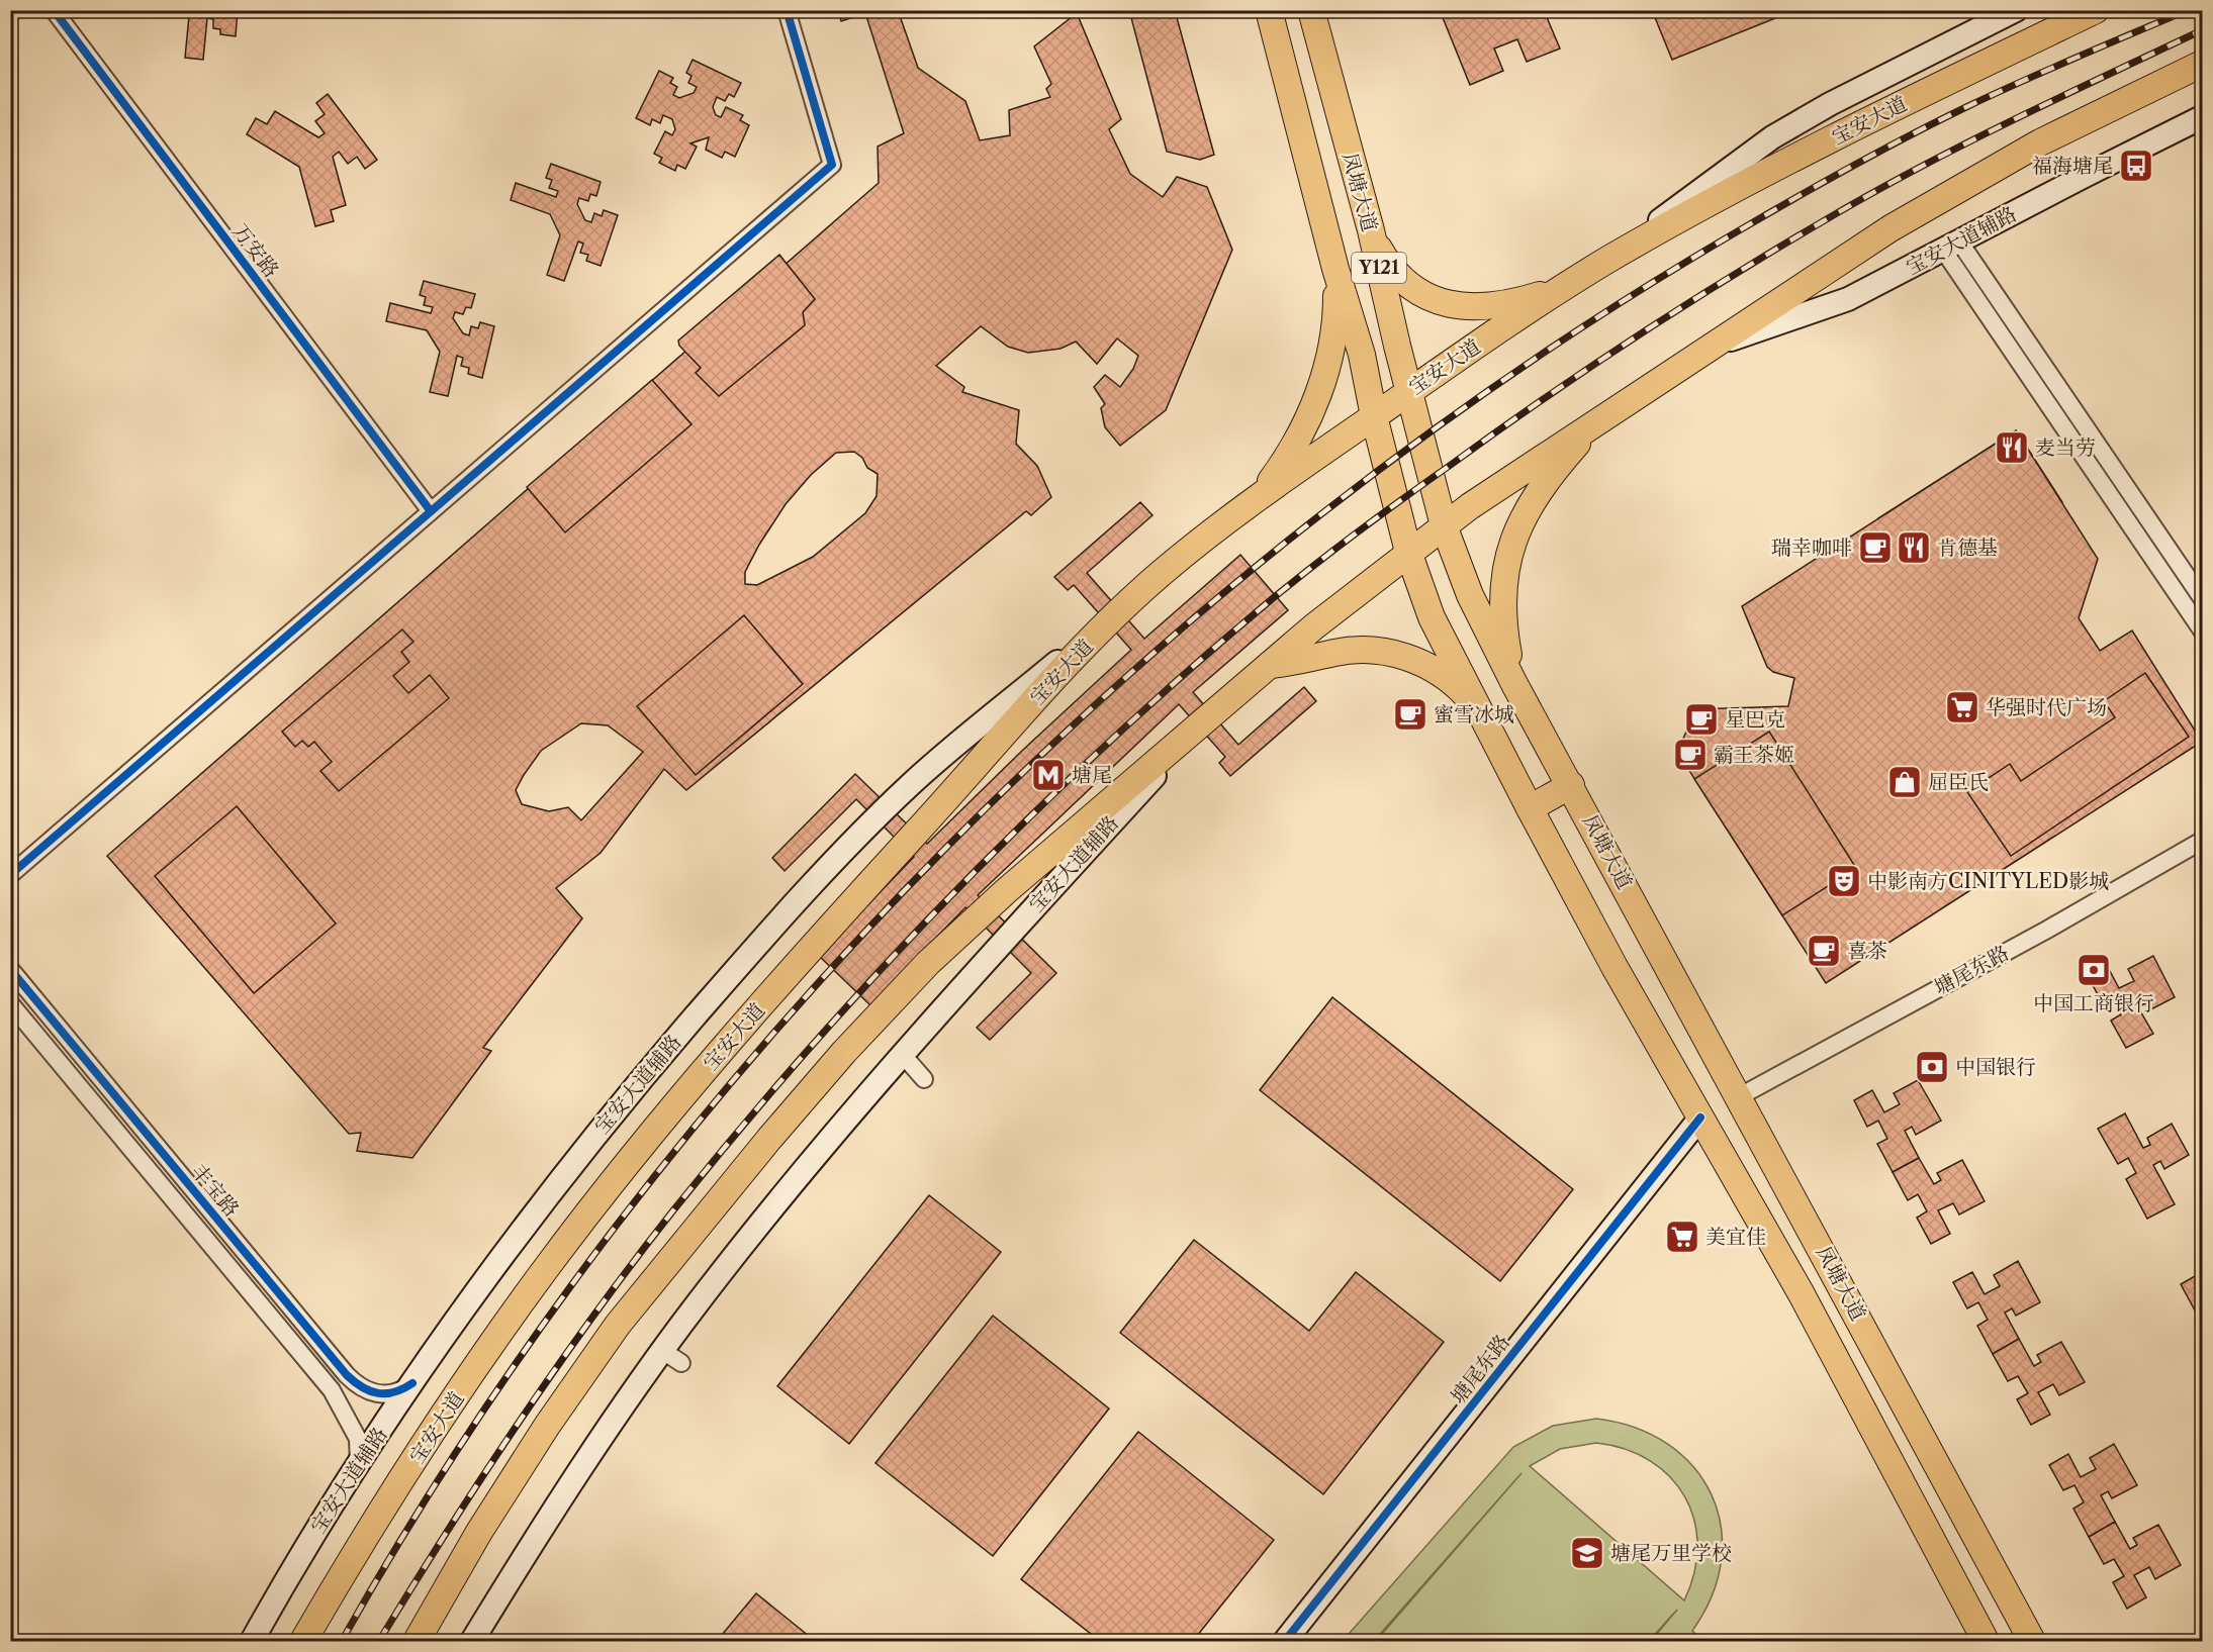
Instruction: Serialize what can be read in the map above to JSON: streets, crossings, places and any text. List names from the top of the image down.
{
  "streets": {
    "main road": [
      "宝安大道",
      "凤塘大道",
      "宝安大道辅路",
      "Y121",
      "塘尾东路"
    ],
    "street": ["万安路", "丰宝路"]
  },
  "crossings": [
    ["宝安大道", "凤塘大道"],
    ["宝安大道", "宝安大道辅路"],
    ["凤塘大道", "塘尾东路"],
    ["宝安大道辅路", "丰宝路"]
  ],
  "places": {
    "bus stop": ["福海塘尾"],
    "restaurant": ["麦当劳", "肯德基"],
    "cafe": [
      "瑞幸咖啡",
      "蜜雪冰城",
      "星巴克",
      "霸王茶姬",
      "喜茶"
    ],
    "supermarket": ["华强时代广场", "美宜佳"],
    "metro station": ["塘尾"],
    "shop": ["屈臣氏"],
    "theatre": ["中影南方CINITYLED影城"],
    "bank": ["中国工商银行", "中国银行"],
    "school or university": ["塘尾万里学校"]
  }
}
